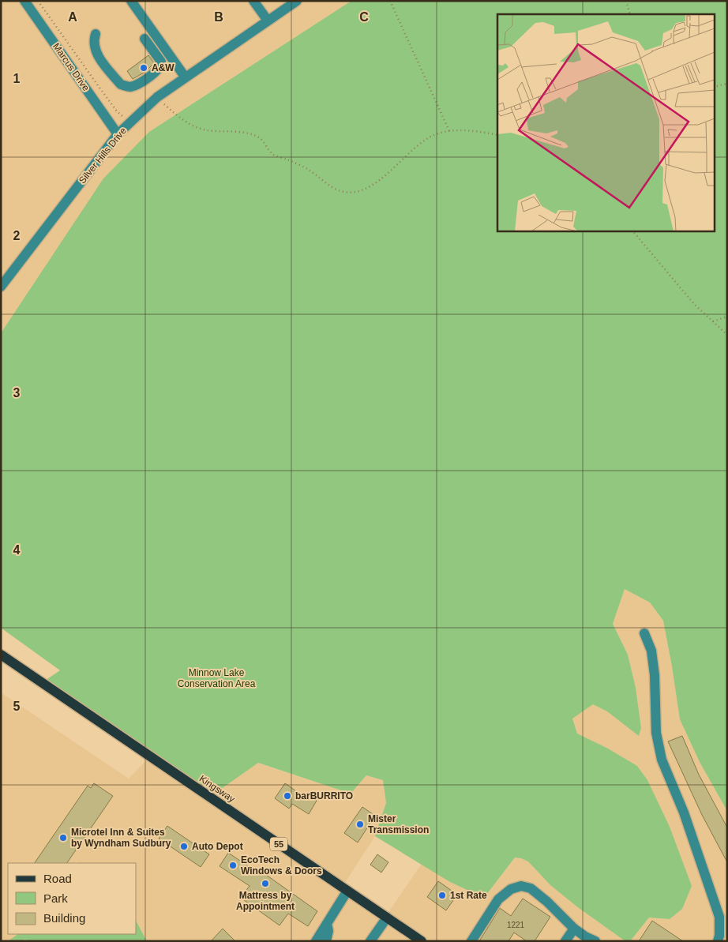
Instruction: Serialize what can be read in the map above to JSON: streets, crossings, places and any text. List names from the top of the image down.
{
  "streets": {
    "main road": ["Kingsway", "55"],
    "street": ["Marcus Drive", "Silver Hills Drive"]
  },
  "crossings": [
    ["Marcus Drive", "Silver Hills Drive"]
  ],
  "parks": ["Minnow Lake Conservation Area"],
  "places": [
    "A&W",
    "barBURRITO",
    "Mister Transmission",
    "Microtel Inn & Suites by Wyndham Sudbury",
    "Auto Depot",
    "EcoTech Windows & Doors",
    "Mattress by Appointment",
    "1st Rate"
  ],
  "house_numbers": ["1221"],
  "legend": ["Road", "Park", "Building"],
  "grid": {
    "columns": ["A", "B", "C"],
    "rows": [
      "1",
      "2",
      "3",
      "4",
      "5"
    ]
  }
}
